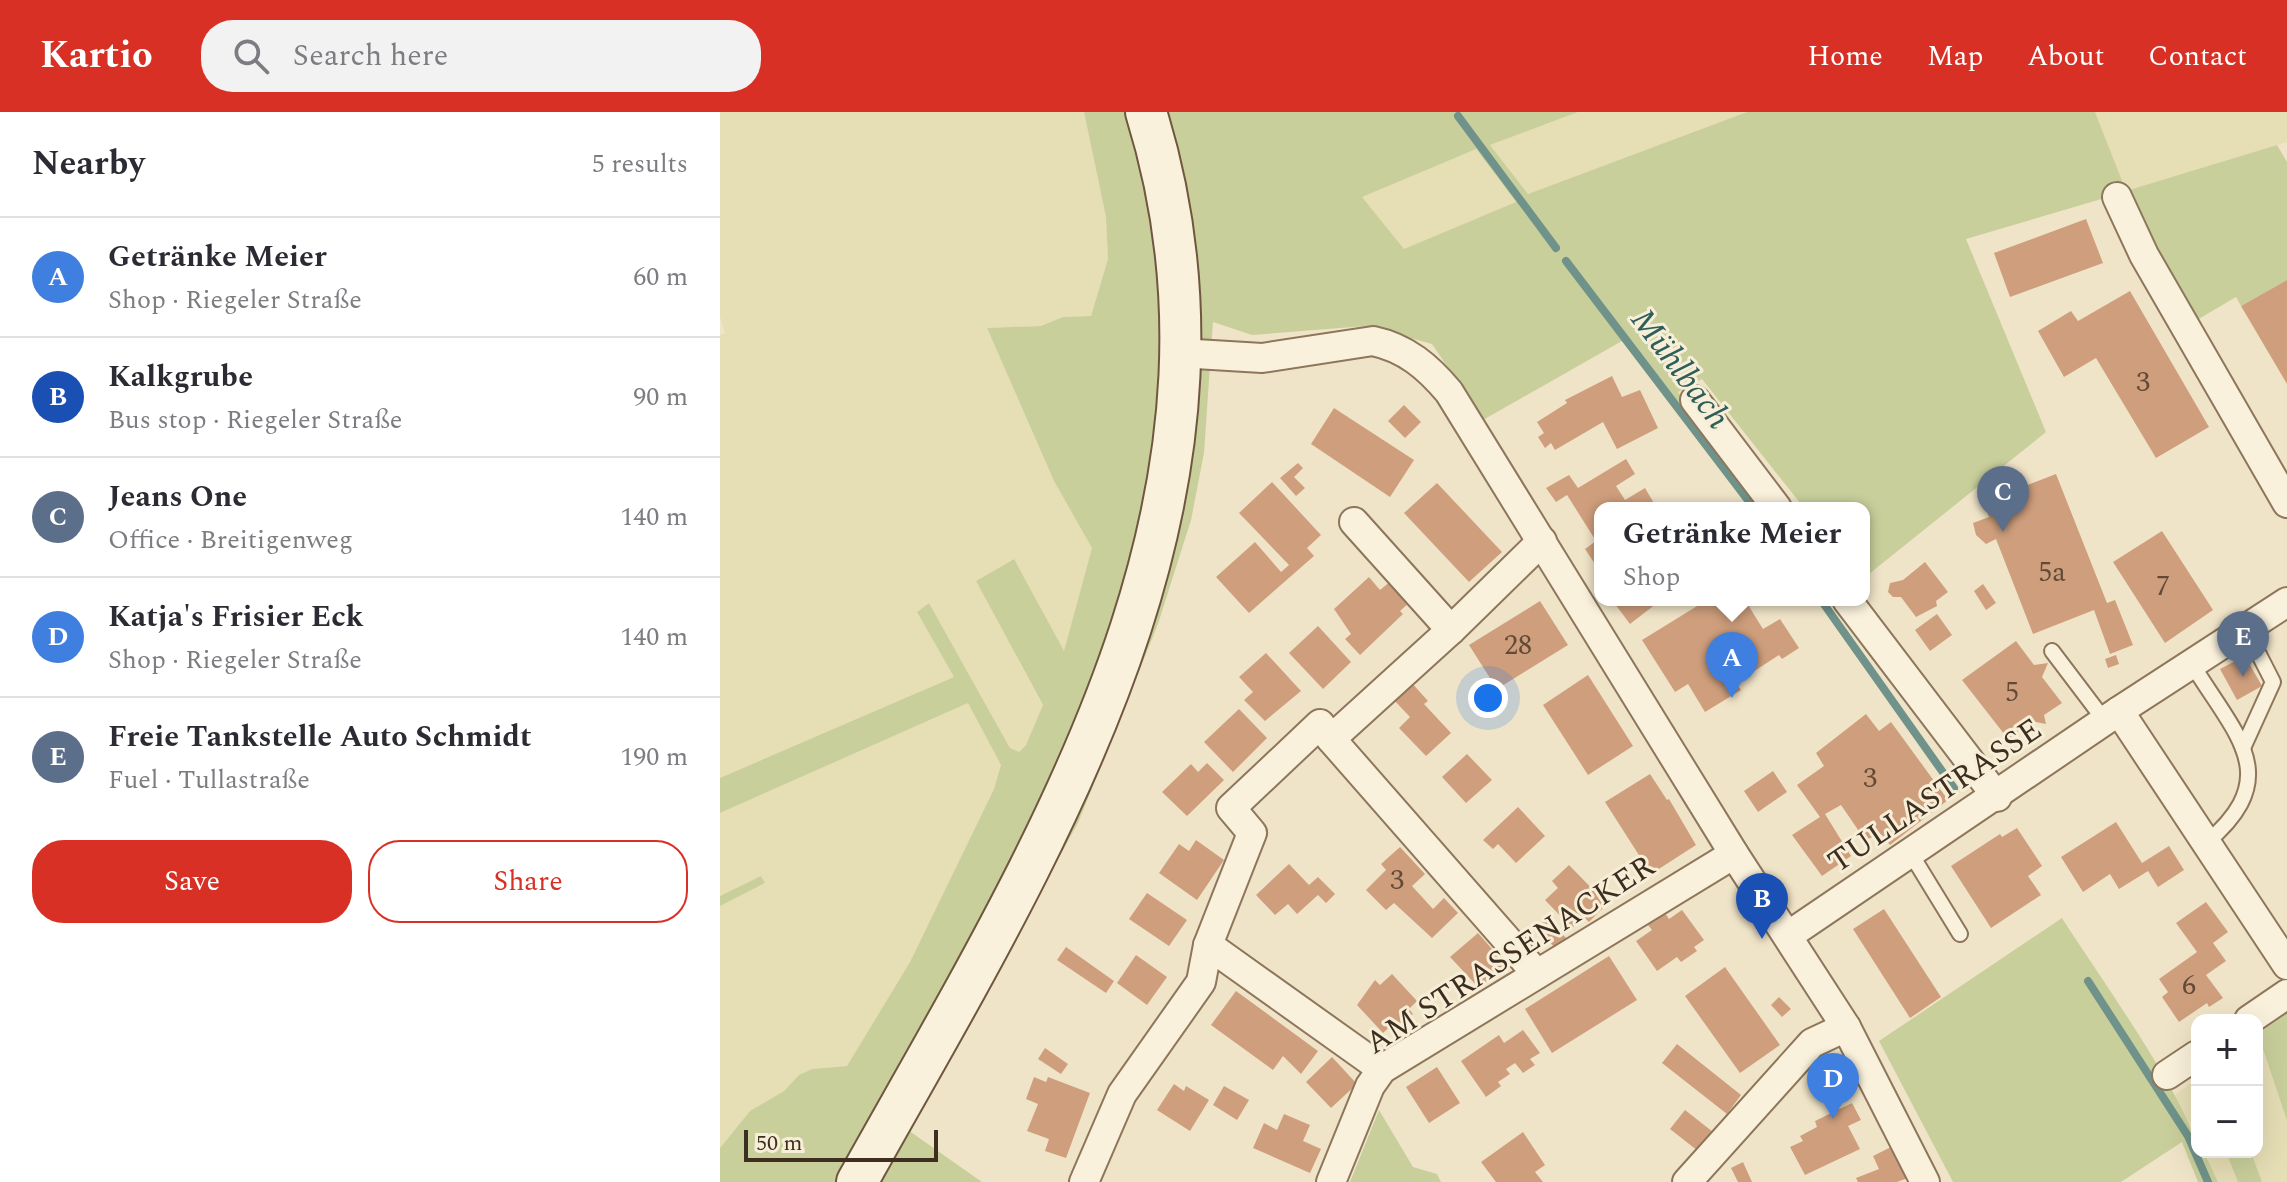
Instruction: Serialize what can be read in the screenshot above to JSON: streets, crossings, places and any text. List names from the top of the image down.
{
  "streets": {
    "street": ["TULLASTRASSE", "AM STRASSENACKER"]
  },
  "water": ["Mühlbach"],
  "house_numbers": [
    "3",
    "5a",
    "7",
    "28",
    "5",
    "3",
    "3",
    "6"
  ],
  "scale_bar": "50 m",
  "page": {
    "header": "Kartio",
    "search": "Search here",
    "nav": [
      "Home",
      "Map",
      "About",
      "Contact"
    ],
    "heading": ["Nearby", "5 results"],
    "list": [
      {
        "mark": "A",
        "name": "Getränke Meier",
        "note": "Shop · Riegeler Straße",
        "value": "60 m"
      },
      {
        "mark": "B",
        "name": "Kalkgrube",
        "note": "Bus stop · Riegeler Straße",
        "value": "90 m"
      },
      {
        "mark": "C",
        "name": "Jeans One",
        "note": "Office · Breitigenweg",
        "value": "140 m"
      },
      {
        "mark": "D",
        "name": "Katja's Frisier Eck",
        "note": "Shop · Riegeler Straße",
        "value": "140 m"
      },
      {
        "mark": "E",
        "name": "Freie Tankstelle Auto Schmidt",
        "note": "Fuel · Tullastraße",
        "value": "190 m"
      }
    ],
    "pins": [
      "C",
      "E",
      "A",
      "B",
      "D"
    ],
    "popup": ["Getränke Meier", "Shop"],
    "buttons": ["Save", "Share"],
    "map_buttons": ["+", "−"],
    "scale": "50 m"
  }
}
